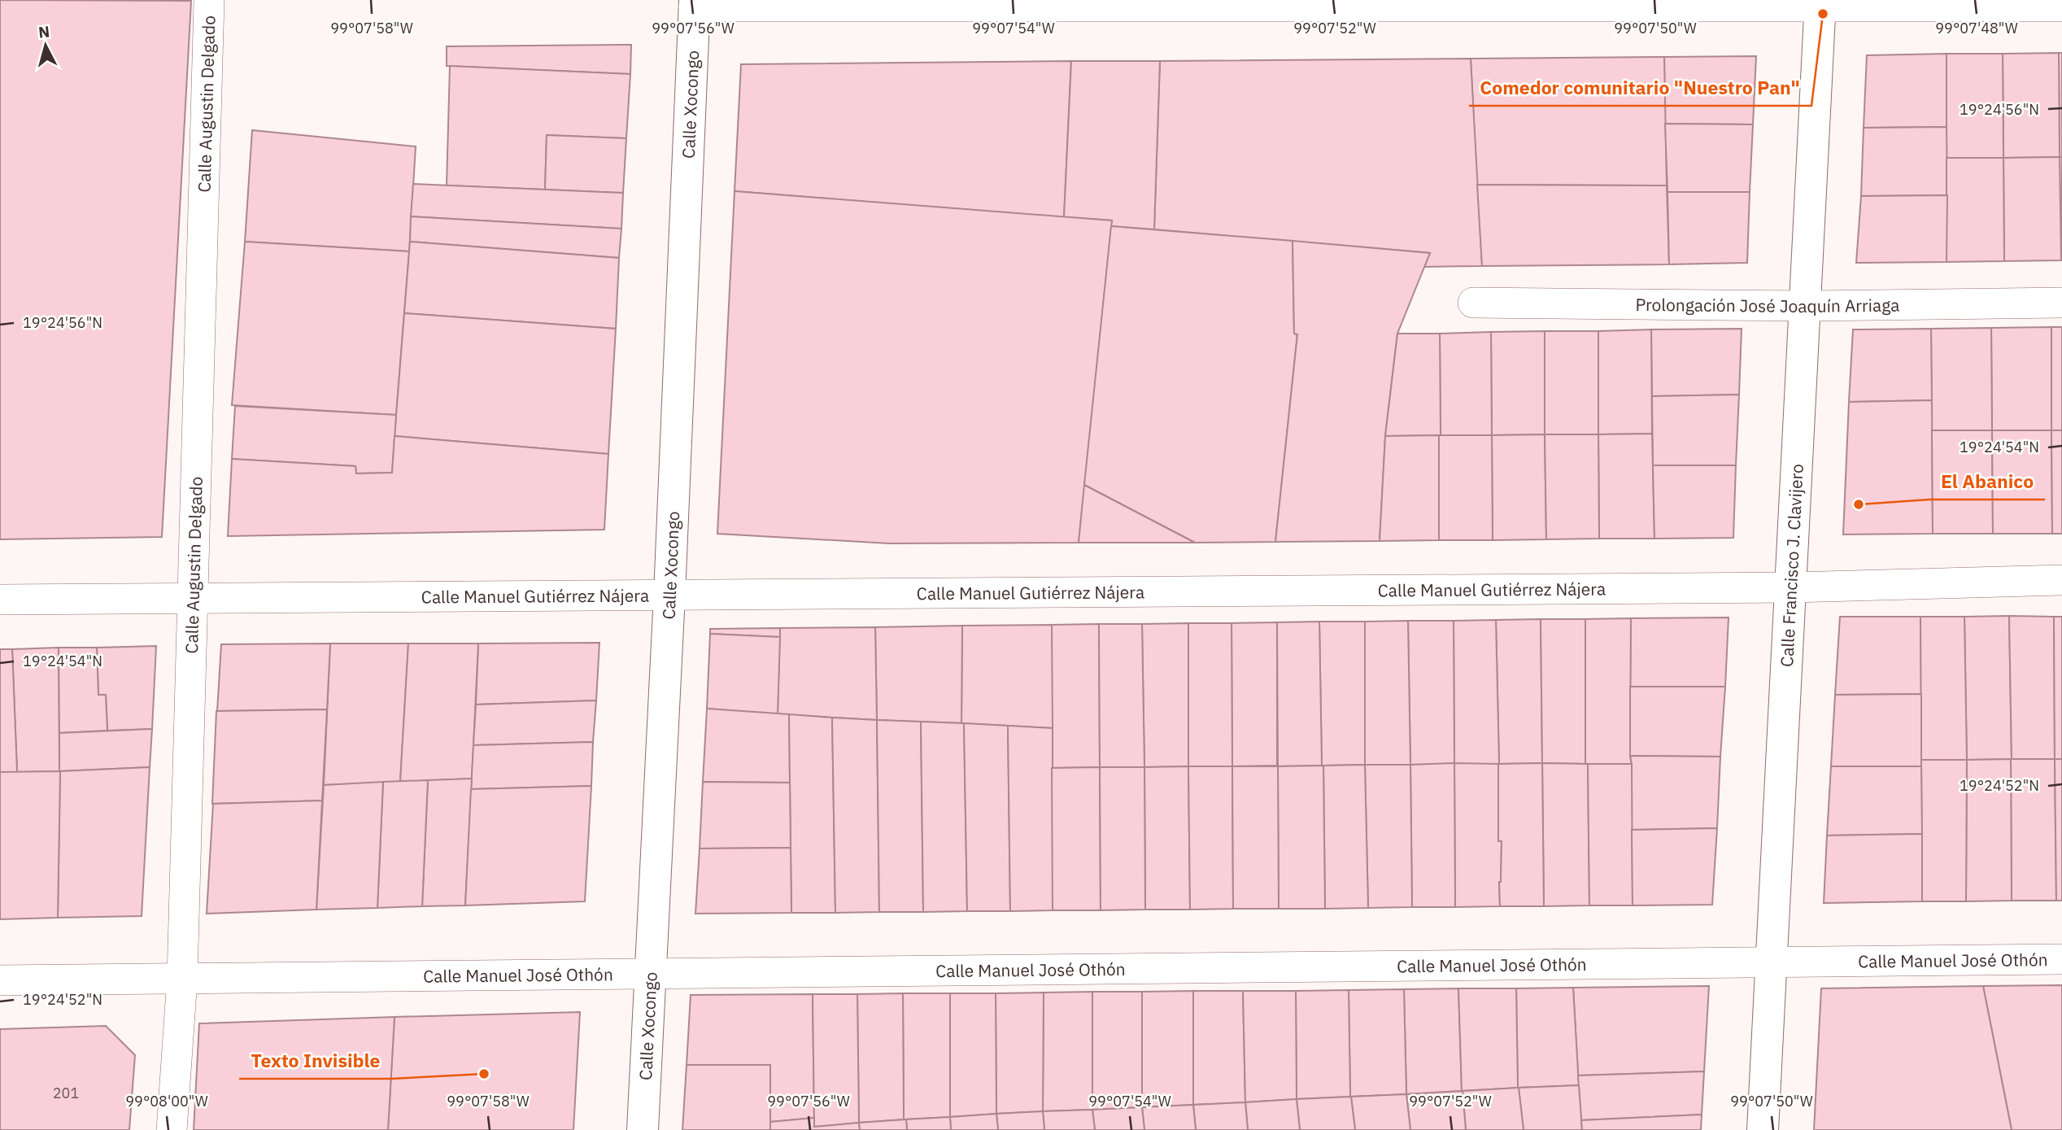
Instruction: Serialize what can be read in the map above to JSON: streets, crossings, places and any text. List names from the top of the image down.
{
  "streets": {
    "street": [
      "Calle Augustin Delgado",
      "Calle Xocongo",
      "Prolongación José Joaquín Arriaga",
      "Calle Francisco J. Clavijero",
      "Calle Manuel Gutiérrez Nájera",
      "Calle Manuel José Othón"
    ]
  },
  "crossings": [
    ["Calle Augustin Delgado", "Calle Manuel Gutiérrez Nájera"],
    ["Calle Augustin Delgado", "Calle Manuel José Othón"],
    ["Calle Xocongo", "Calle Manuel Gutiérrez Nájera"],
    ["Calle Xocongo", "Calle Manuel José Othón"],
    ["Prolongación José Joaquín Arriaga", "Calle Francisco J. Clavijero"],
    ["Calle Francisco J. Clavijero", "Calle Manuel Gutiérrez Nájera"],
    ["Calle Francisco J. Clavijero", "Calle Manuel José Othón"]
  ],
  "places": ["Comedor comunitario \"Nuestro Pan\"", "El Abanico", "Texto Invisible"],
  "house_numbers": ["201"],
  "north": "top",
  "coordinates": [
    "99°07'58\"W",
    "99°07'56\"W",
    "99°07'54\"W",
    "99°07'52\"W",
    "99°07'50\"W",
    "99°07'48\"W",
    "19°24'56\"N",
    "19°24'54\"N",
    "19°24'52\"N",
    "99°08'00\"W"
  ]
}
